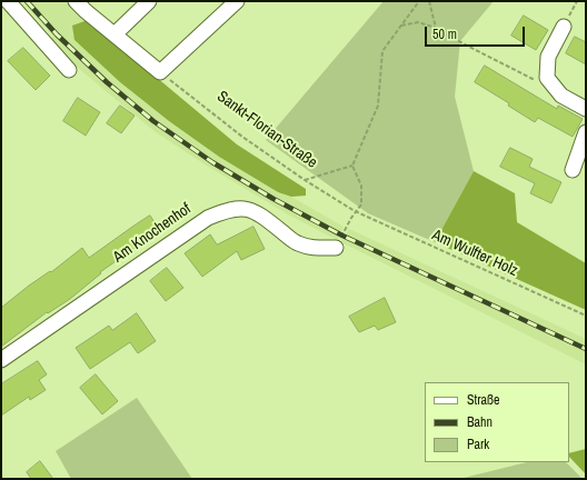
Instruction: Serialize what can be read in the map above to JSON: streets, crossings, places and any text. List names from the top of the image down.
{
  "streets": {
    "street": ["Am Knochenhof"],
    "path": ["Sankt-Florian-Straße", "Am Wulfter Holz"]
  },
  "crossings": [
    ["Sankt-Florian-Straße", "Am Wulfter Holz"]
  ],
  "legend": ["Straße", "Bahn", "Park"],
  "scale_bar": "50 m"
}
